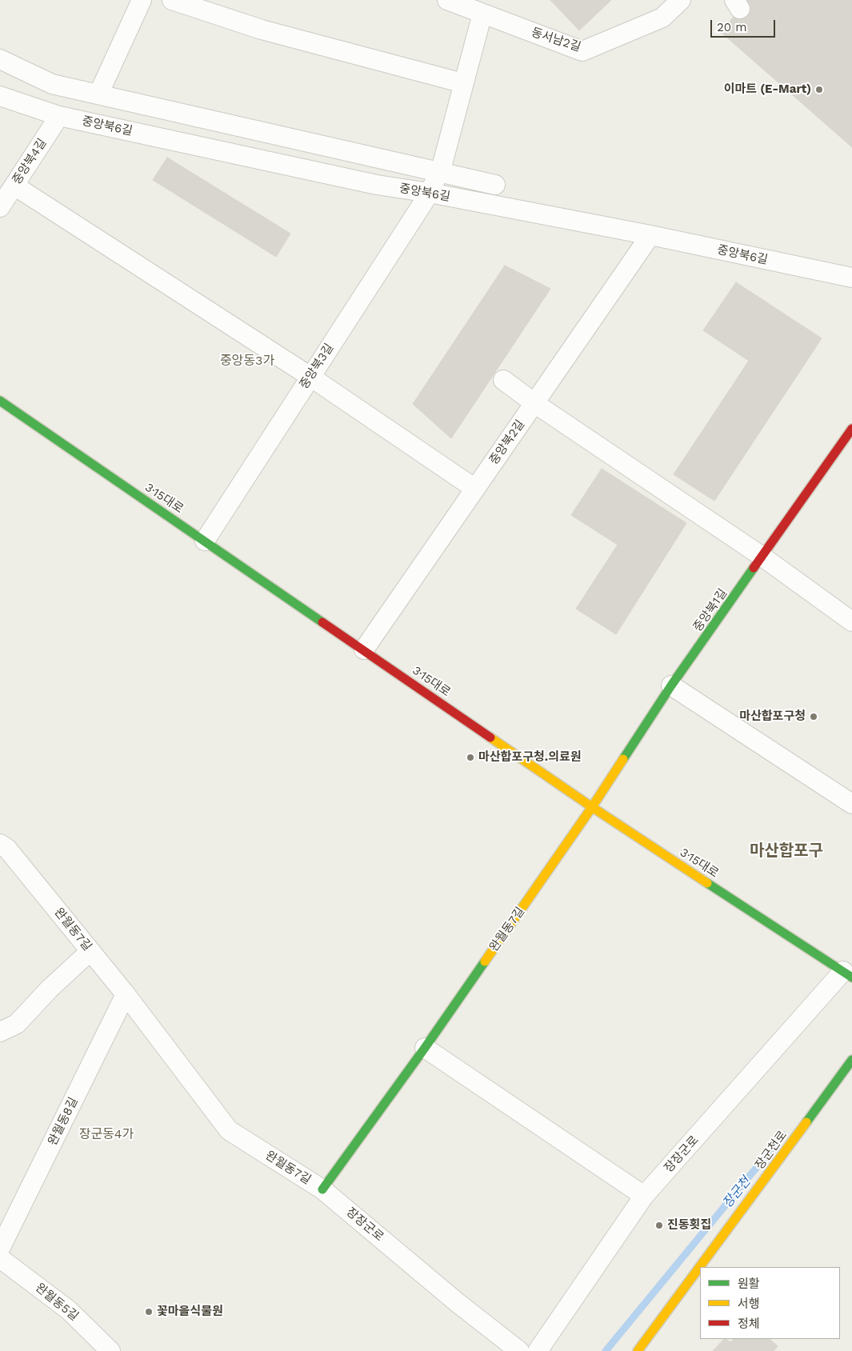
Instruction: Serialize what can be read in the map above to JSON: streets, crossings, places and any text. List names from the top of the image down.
{
  "streets": {
    "street": [
      "동서남2길",
      "중앙북6길",
      "중앙북4길",
      "중앙북3길",
      "중앙북2길",
      "3·15대로",
      "중앙북1길",
      "완월동7길",
      "완월동8길",
      "장군천로",
      "장장군로",
      "완월동5길"
    ]
  },
  "crossings": [
    ["동서남2길", "중앙북3길"],
    ["중앙북6길", "중앙북4길"],
    ["중앙북6길", "중앙북3길"],
    ["중앙북6길", "중앙북2길"],
    ["중앙북3길", "3·15대로"],
    ["중앙북2길", "3·15대로"],
    ["3·15대로", "중앙북1길"],
    ["3·15대로", "완월동7길"],
    ["3·15대로", "장장군로"],
    ["중앙북1길", "완월동7길"],
    ["완월동7길", "완월동8길"],
    ["완월동7길", "장장군로"]
  ],
  "districts": ["중앙동3가", "마산합포구", "장군동4가"],
  "water": ["장군천"],
  "places": [
    "이마트 (E-Mart)",
    "마산합포구청",
    "마산합포구청.의료원",
    "진동횟집",
    "꽃마을식물원"
  ],
  "legend": ["원활", "서행", "정체"],
  "scale_bar": "20 m"
}
